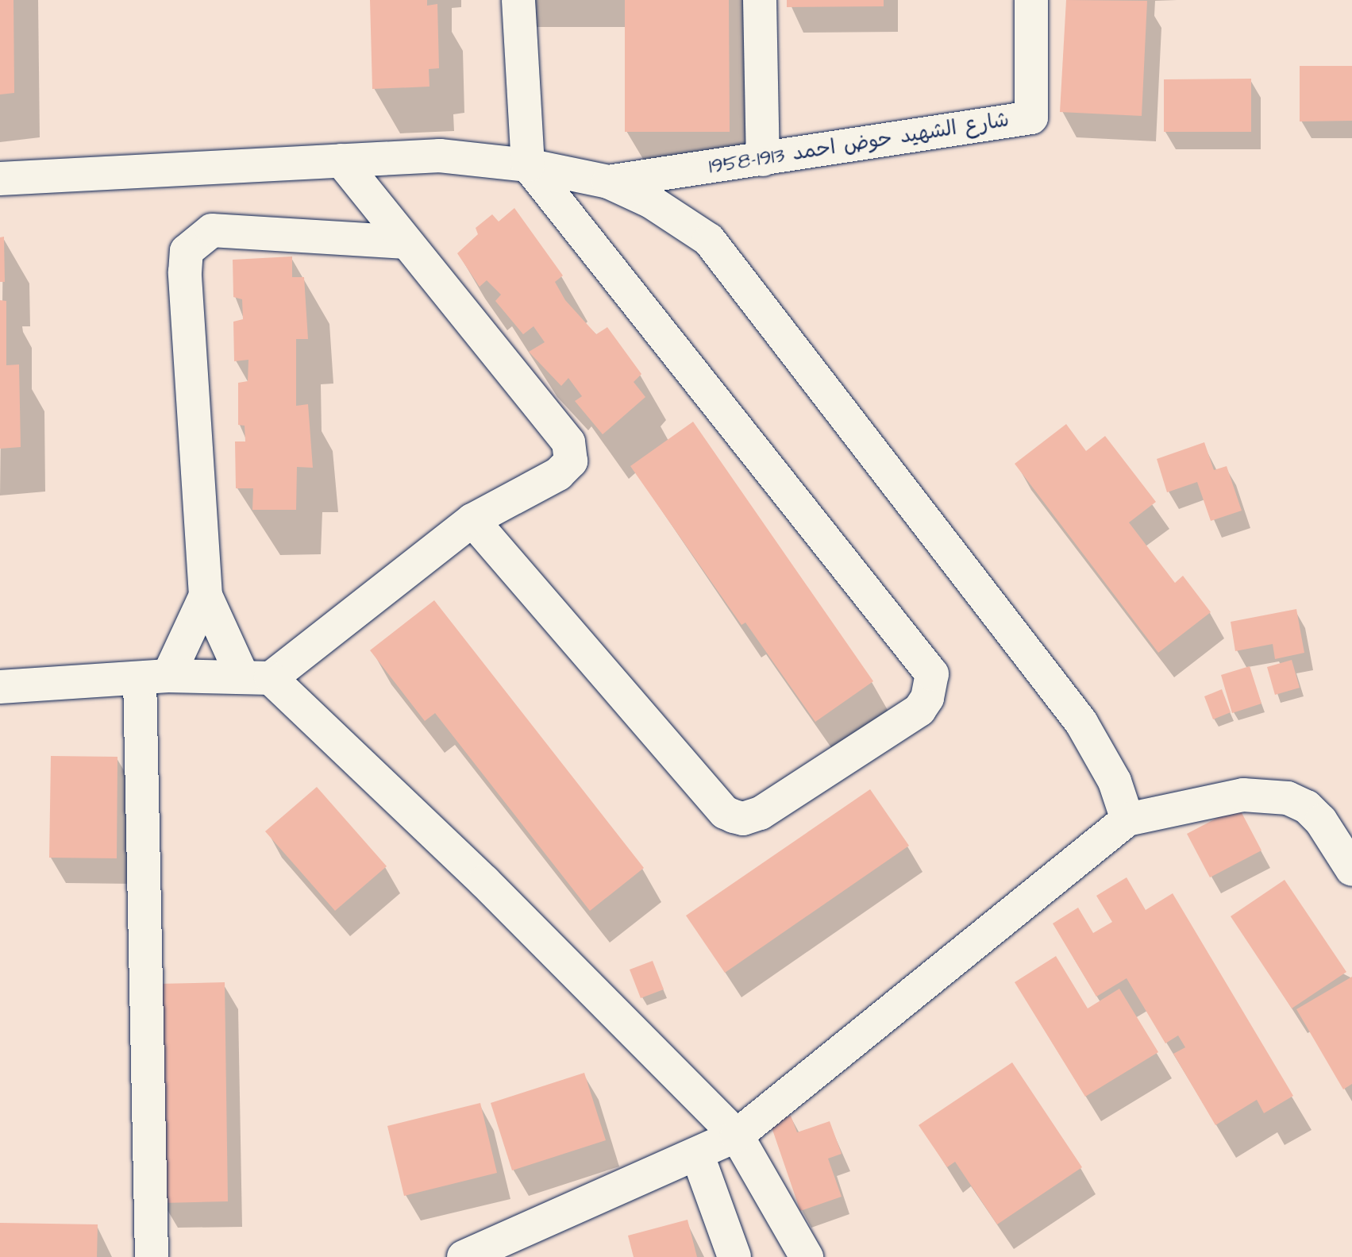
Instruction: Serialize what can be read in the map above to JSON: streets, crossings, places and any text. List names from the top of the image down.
{
  "streets": {
    "street": ["شارع الشهيد حوض احمد 1913-1958"]
  }
}
